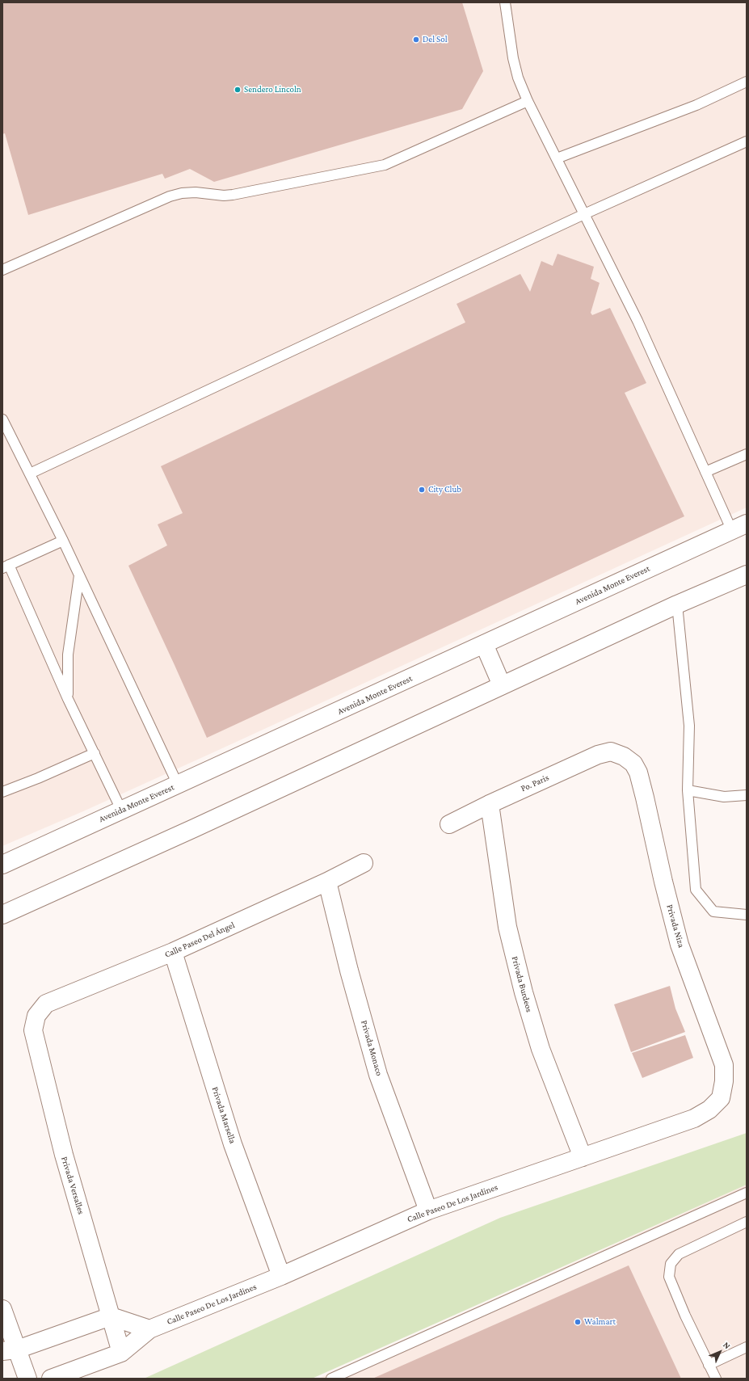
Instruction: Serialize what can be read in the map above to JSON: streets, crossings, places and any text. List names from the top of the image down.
{
  "streets": {
    "street": [
      "Avenida Monte Everest",
      "Po. Paris",
      "Privada Niza",
      "Calle Paseo Del Ángel",
      "Privada Burdeos",
      "Privada Monaco",
      "Privada Marsella",
      "Privada Versalles",
      "Calle Paseo De Los Jardines"
    ]
  },
  "crossings": [
    ["Po. Paris", "Privada Niza"],
    ["Po. Paris", "Privada Burdeos"],
    ["Privada Niza", "Calle Paseo De Los Jardines"],
    ["Calle Paseo Del Ángel", "Privada Monaco"],
    ["Calle Paseo Del Ángel", "Privada Marsella"],
    ["Calle Paseo Del Ángel", "Privada Versalles"],
    ["Privada Burdeos", "Calle Paseo De Los Jardines"],
    ["Privada Monaco", "Calle Paseo De Los Jardines"],
    ["Privada Marsella", "Calle Paseo De Los Jardines"],
    ["Privada Versalles", "Calle Paseo De Los Jardines"]
  ],
  "places": [
    "Del Sol",
    "Sendero Lincoln",
    "City Club",
    "Walmart"
  ],
  "north": "top right"
}
